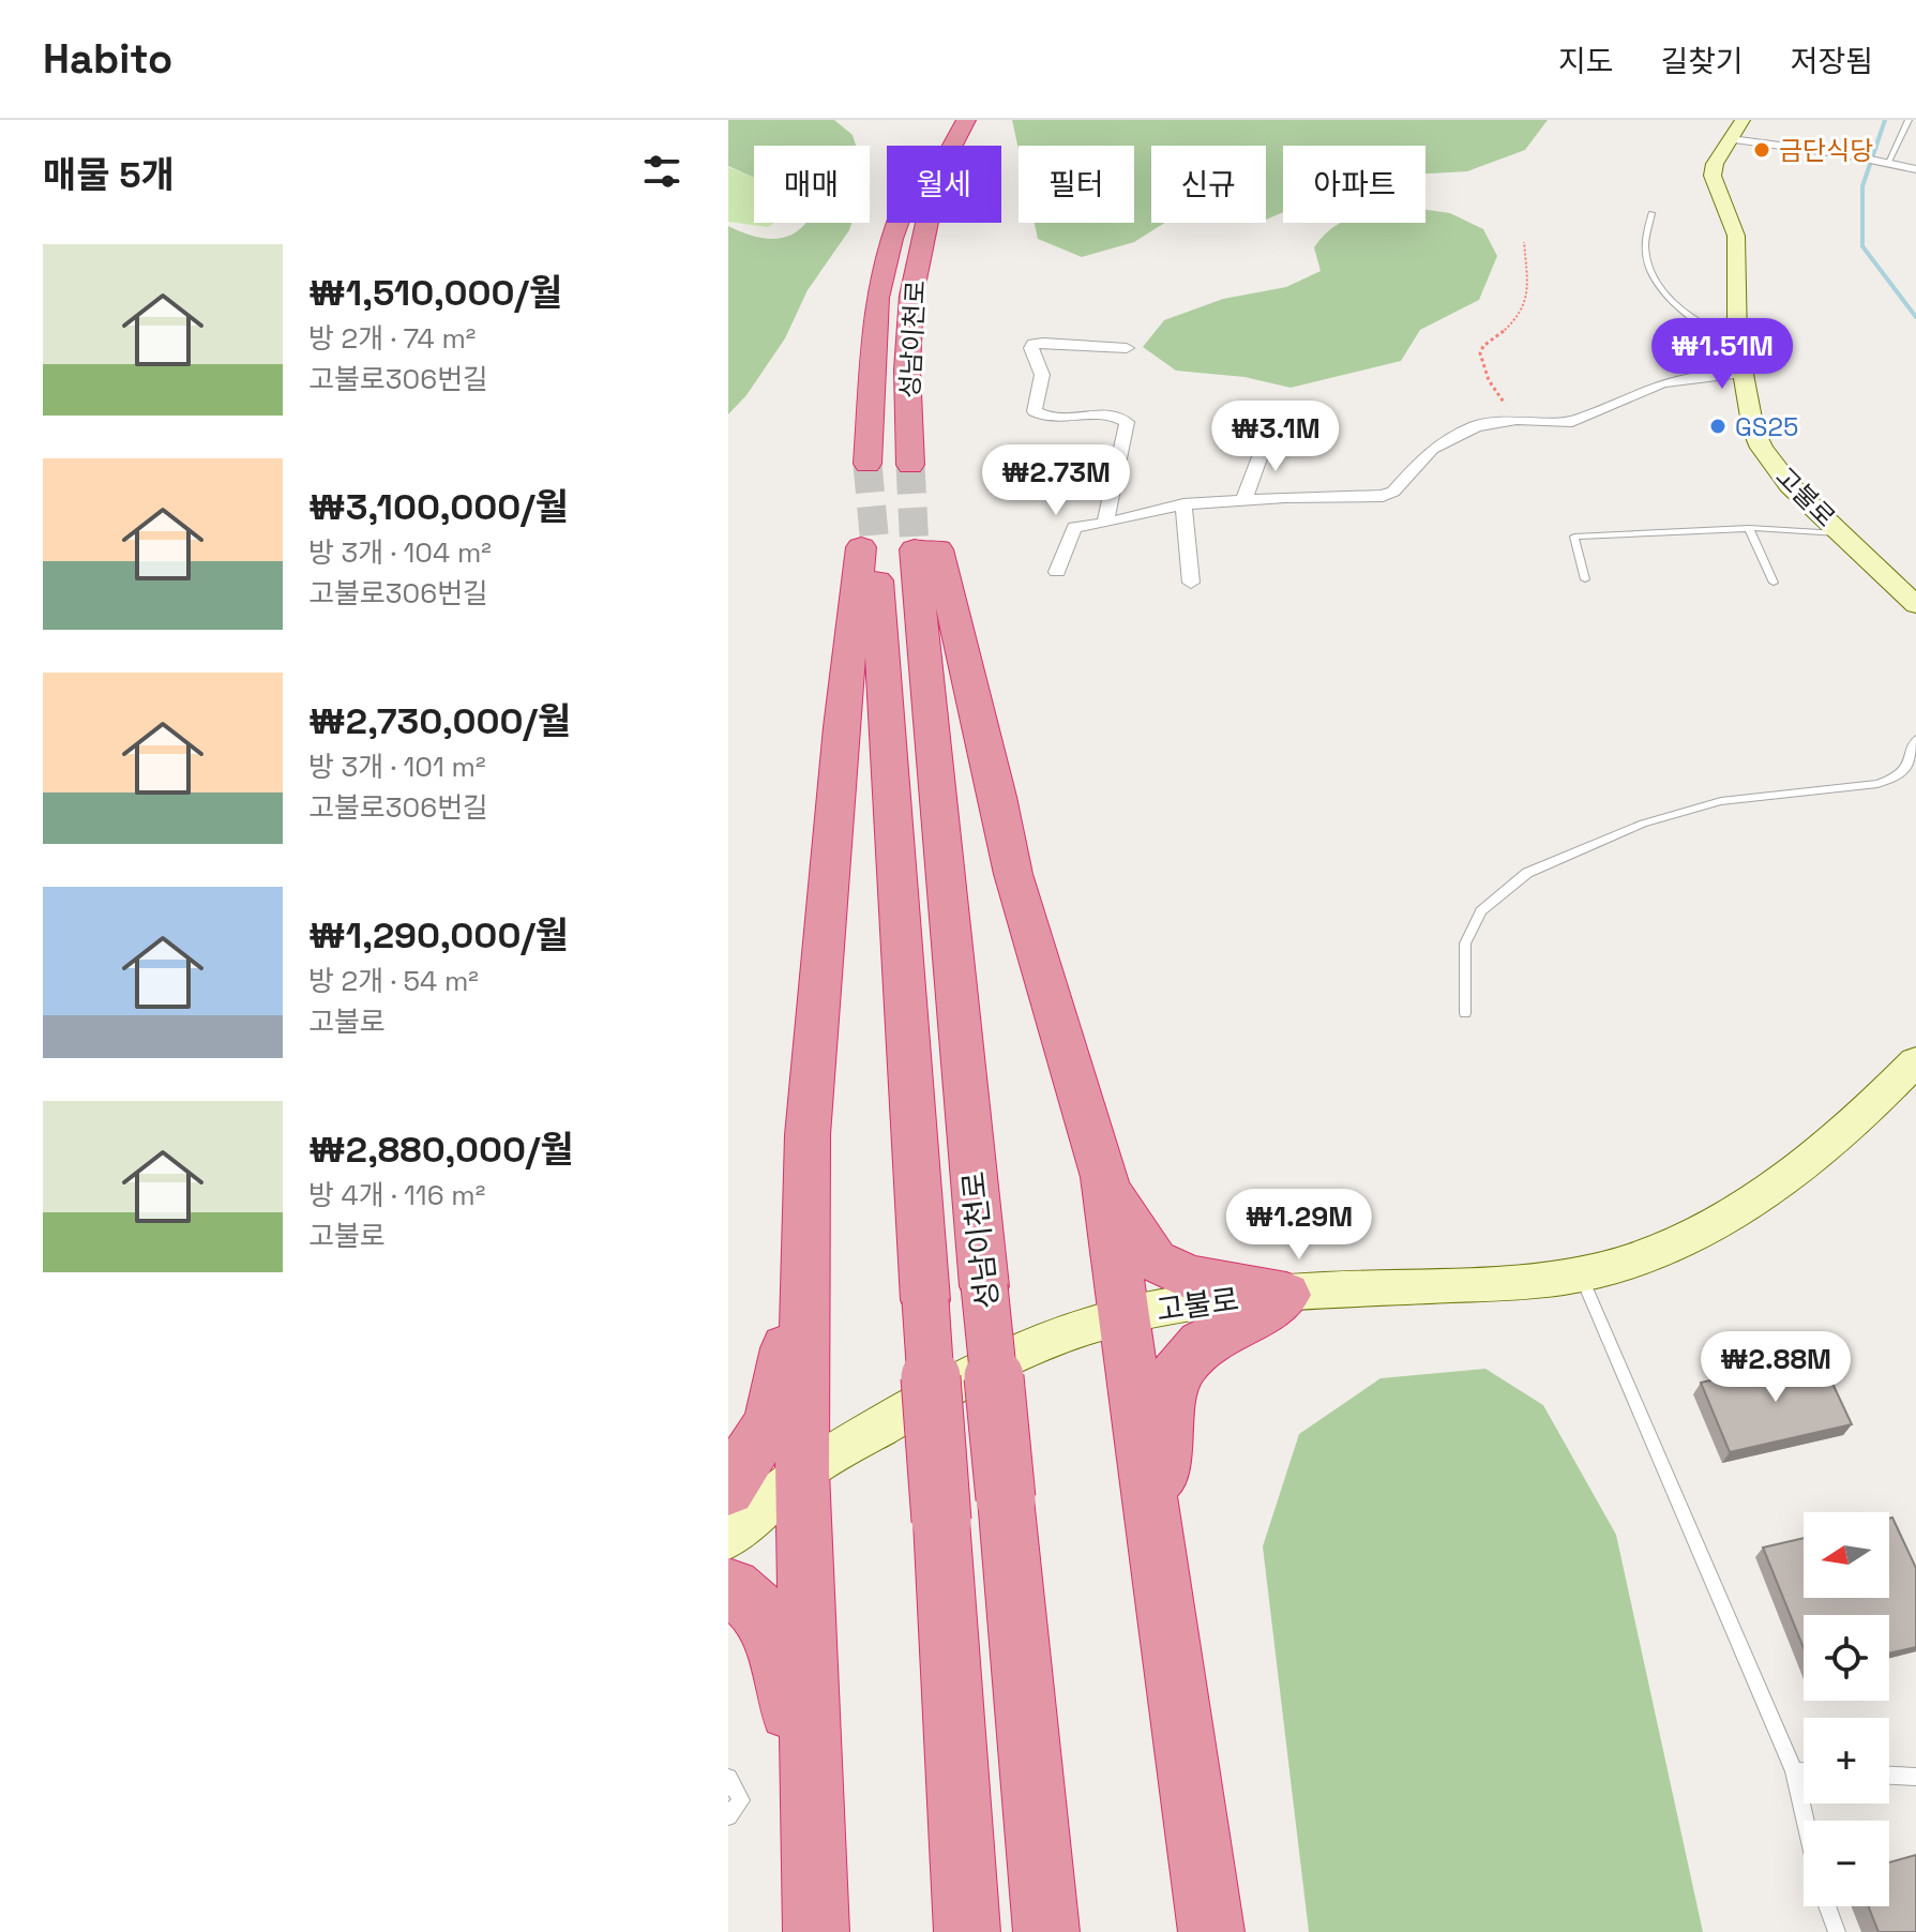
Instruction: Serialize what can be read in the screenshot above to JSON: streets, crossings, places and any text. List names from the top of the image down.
{
  "streets": {
    "highway": ["성남이천로"],
    "street": ["고불로"]
  },
  "places": ["금단식당", "GS25"],
  "north": "left",
  "page": {
    "header": "Habito",
    "nav": ["지도", "길찾기", "저장됨"],
    "heading": "매물 5개",
    "chip": [
      "매매",
      "월세",
      "필터",
      "신규",
      "아파트"
    ],
    "list": [
      {
        "name": "₩1,510,000/월",
        "note": "방 2개 · 74 m² · 고불로306번길"
      },
      {
        "name": "₩3,100,000/월",
        "note": "방 3개 · 104 m² · 고불로306번길"
      },
      {
        "name": "₩2,730,000/월",
        "note": "방 3개 · 101 m² · 고불로306번길"
      },
      {
        "name": "₩1,290,000/월",
        "note": "방 2개 · 54 m² · 고불로"
      },
      {
        "name": "₩2,880,000/월",
        "note": "방 4개 · 116 m² · 고불로"
      }
    ],
    "price": [
      "₩1.51M",
      "₩3.1M",
      "₩2.73M",
      "₩1.29M",
      "₩2.88M"
    ],
    "map_buttons": ["+", "−"]
  }
}
